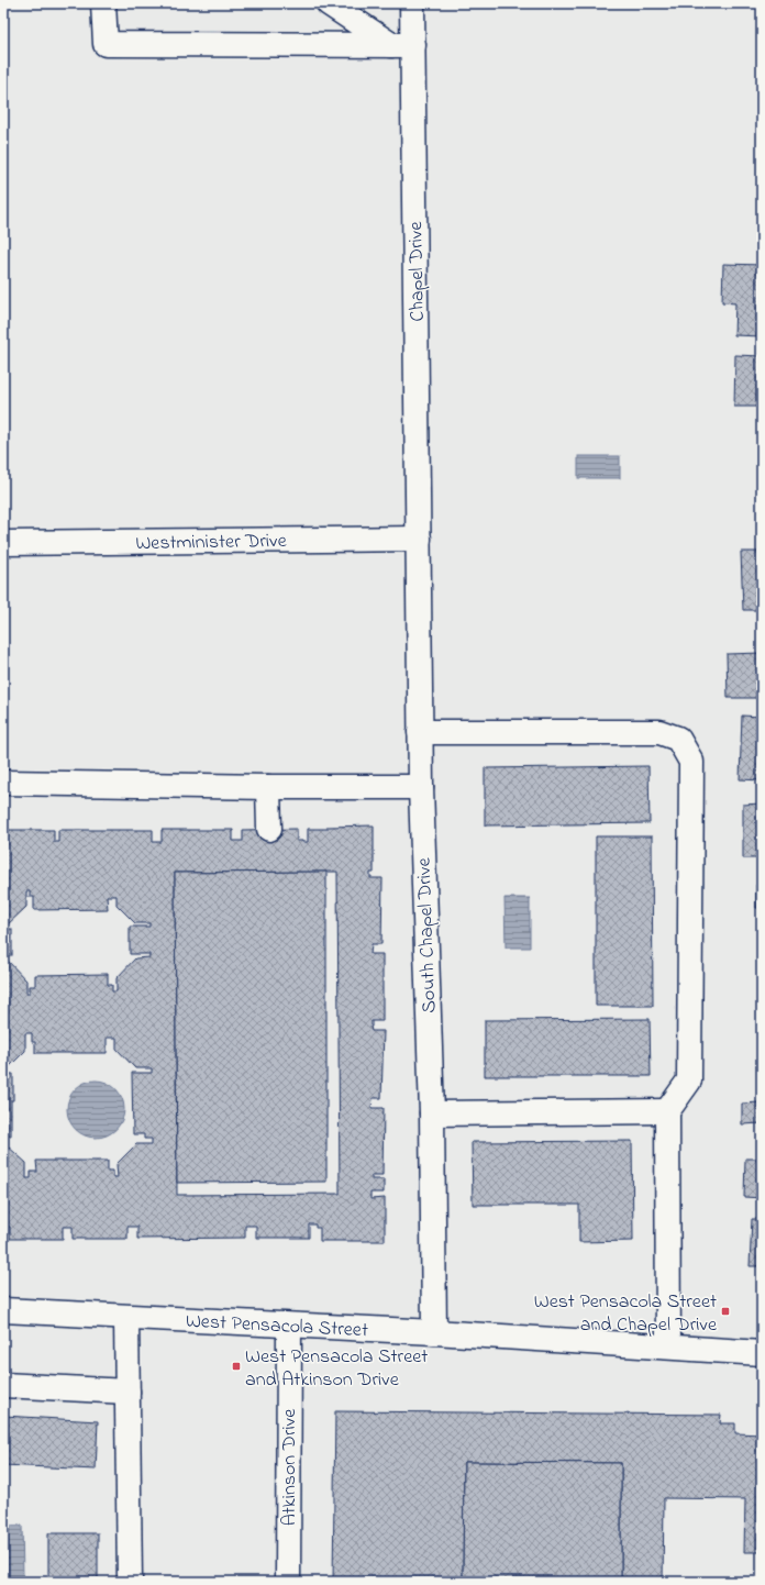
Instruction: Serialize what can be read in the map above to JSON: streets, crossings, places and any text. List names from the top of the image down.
{
  "streets": {
    "street": [
      "Chapel Drive",
      "Westminister Drive",
      "South Chapel Drive",
      "West Pensacola Street",
      "Atkinson Drive"
    ]
  },
  "crossings": [
    ["Chapel Drive", "Westminister Drive"],
    ["Chapel Drive", "South Chapel Drive"],
    ["Westminister Drive", "South Chapel Drive"],
    ["South Chapel Drive", "West Pensacola Street"],
    ["West Pensacola Street", "Atkinson Drive"]
  ],
  "places": {
    "transit": ["West Pensacola Street and Chapel Drive", "West Pensacola Street and Atkinson Drive"]
  }
}
